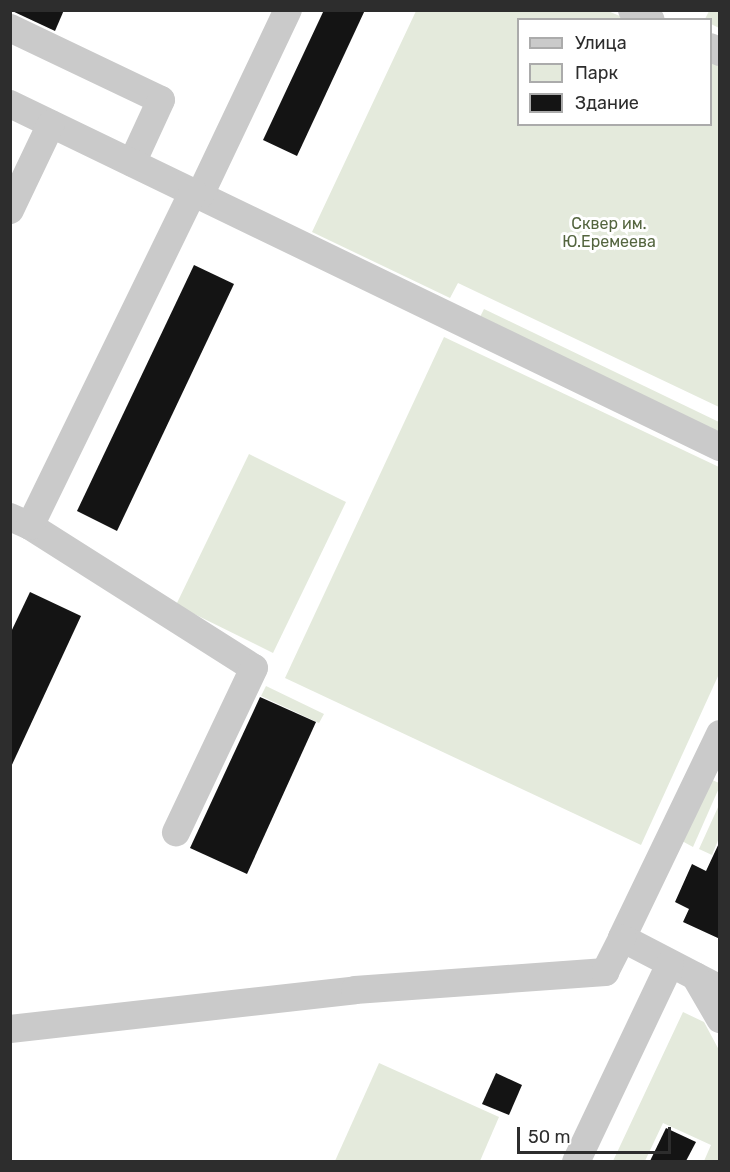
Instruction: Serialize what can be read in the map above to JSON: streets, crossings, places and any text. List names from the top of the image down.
{
  "parks": ["Сквер им. Ю.Еремеева"],
  "legend": ["Улица", "Парк", "Здание"],
  "scale_bar": "50 m"
}
